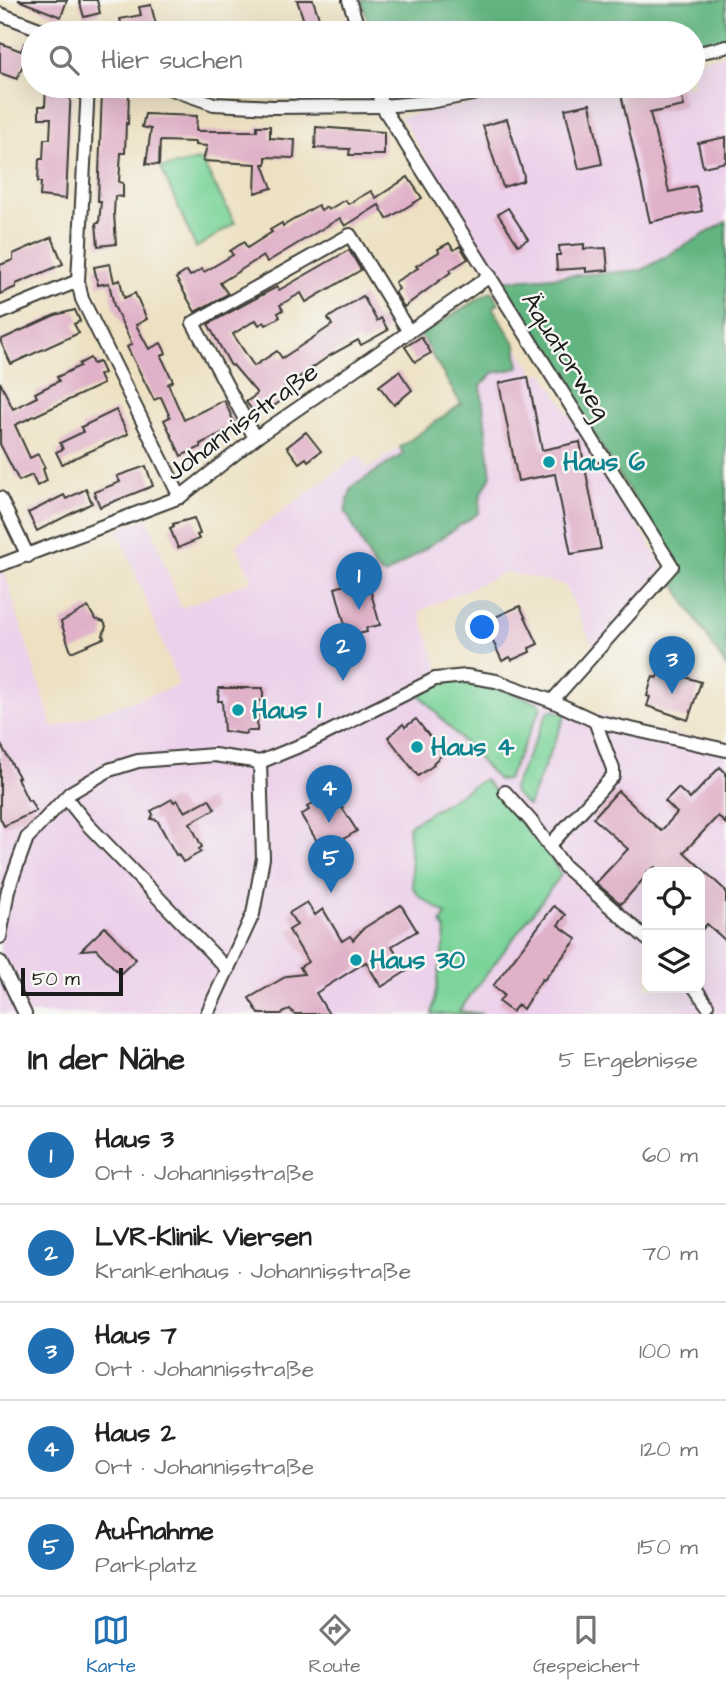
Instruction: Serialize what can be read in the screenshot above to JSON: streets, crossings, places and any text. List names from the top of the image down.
{
  "streets": {
    "street": ["Äquatorweg", "Johannisstraße"]
  },
  "crossings": [
    ["Äquatorweg", "Johannisstraße"]
  ],
  "places": [
    "Haus 6",
    "Haus 1",
    "Haus 4",
    "Haus 30"
  ],
  "scale_bar": "50 m",
  "page": {
    "search": "Hier suchen",
    "pins": [
      "1",
      "2",
      "3",
      "4",
      "5"
    ],
    "scale": "50 m",
    "heading": ["In der Nähe", "5 Ergebnisse"],
    "list": [
      {
        "mark": "1",
        "name": "Haus 3",
        "note": "Ort · Johannisstraße",
        "value": "60 m"
      },
      {
        "mark": "2",
        "name": "LVR-Klinik Viersen",
        "note": "Krankenhaus · Johannisstraße",
        "value": "70 m"
      },
      {
        "mark": "3",
        "name": "Haus 7",
        "note": "Ort · Johannisstraße",
        "value": "100 m"
      },
      {
        "mark": "4",
        "name": "Haus 2",
        "note": "Ort · Johannisstraße",
        "value": "120 m"
      },
      {
        "mark": "5",
        "name": "Aufnahme",
        "note": "Parkplatz",
        "value": "150 m"
      }
    ],
    "nav": ["Karte", "Route", "Gespeichert"]
  }
}
